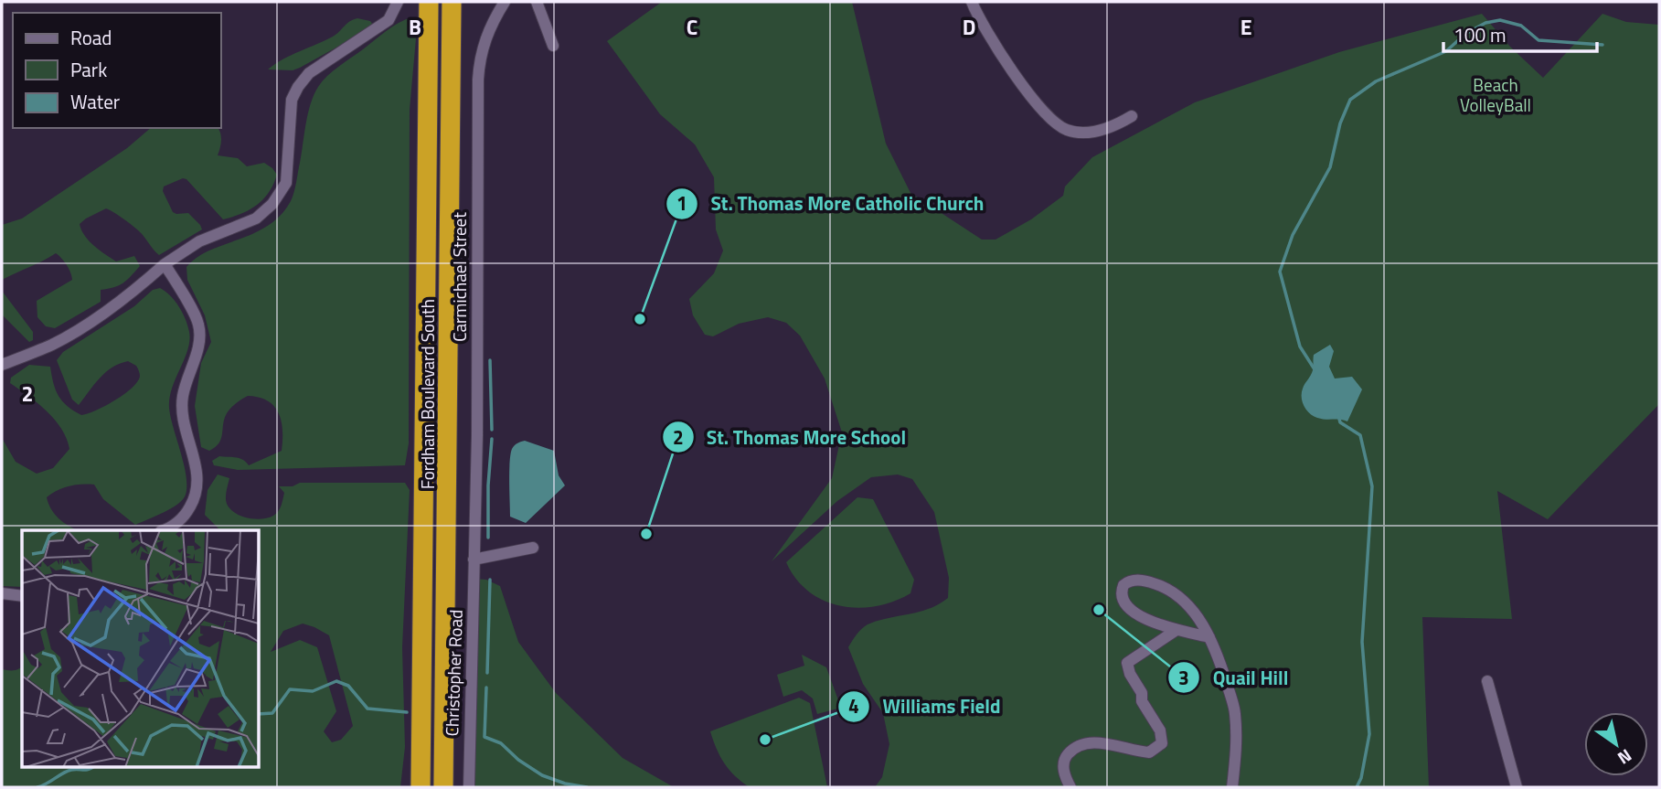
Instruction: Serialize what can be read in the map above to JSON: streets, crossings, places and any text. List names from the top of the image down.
{
  "streets": {
    "highway": ["Fordham Boulevard South"],
    "street": ["Carmichael Street", "Christopher Road"]
  },
  "crossings": [
    ["Carmichael Street", "Christopher Road"]
  ],
  "parks": ["Beach VolleyBall"],
  "places": [
    "St. Thomas More Catholic Church",
    "St. Thomas More School",
    "Quail Hill",
    "Williams Field"
  ],
  "legend": ["Road", "Park", "Water"],
  "scale_bar": "100 m",
  "north": "bottom right",
  "grid": {
    "columns": [
      "B",
      "C",
      "D",
      "E"
    ],
    "rows": ["2"]
  }
}
